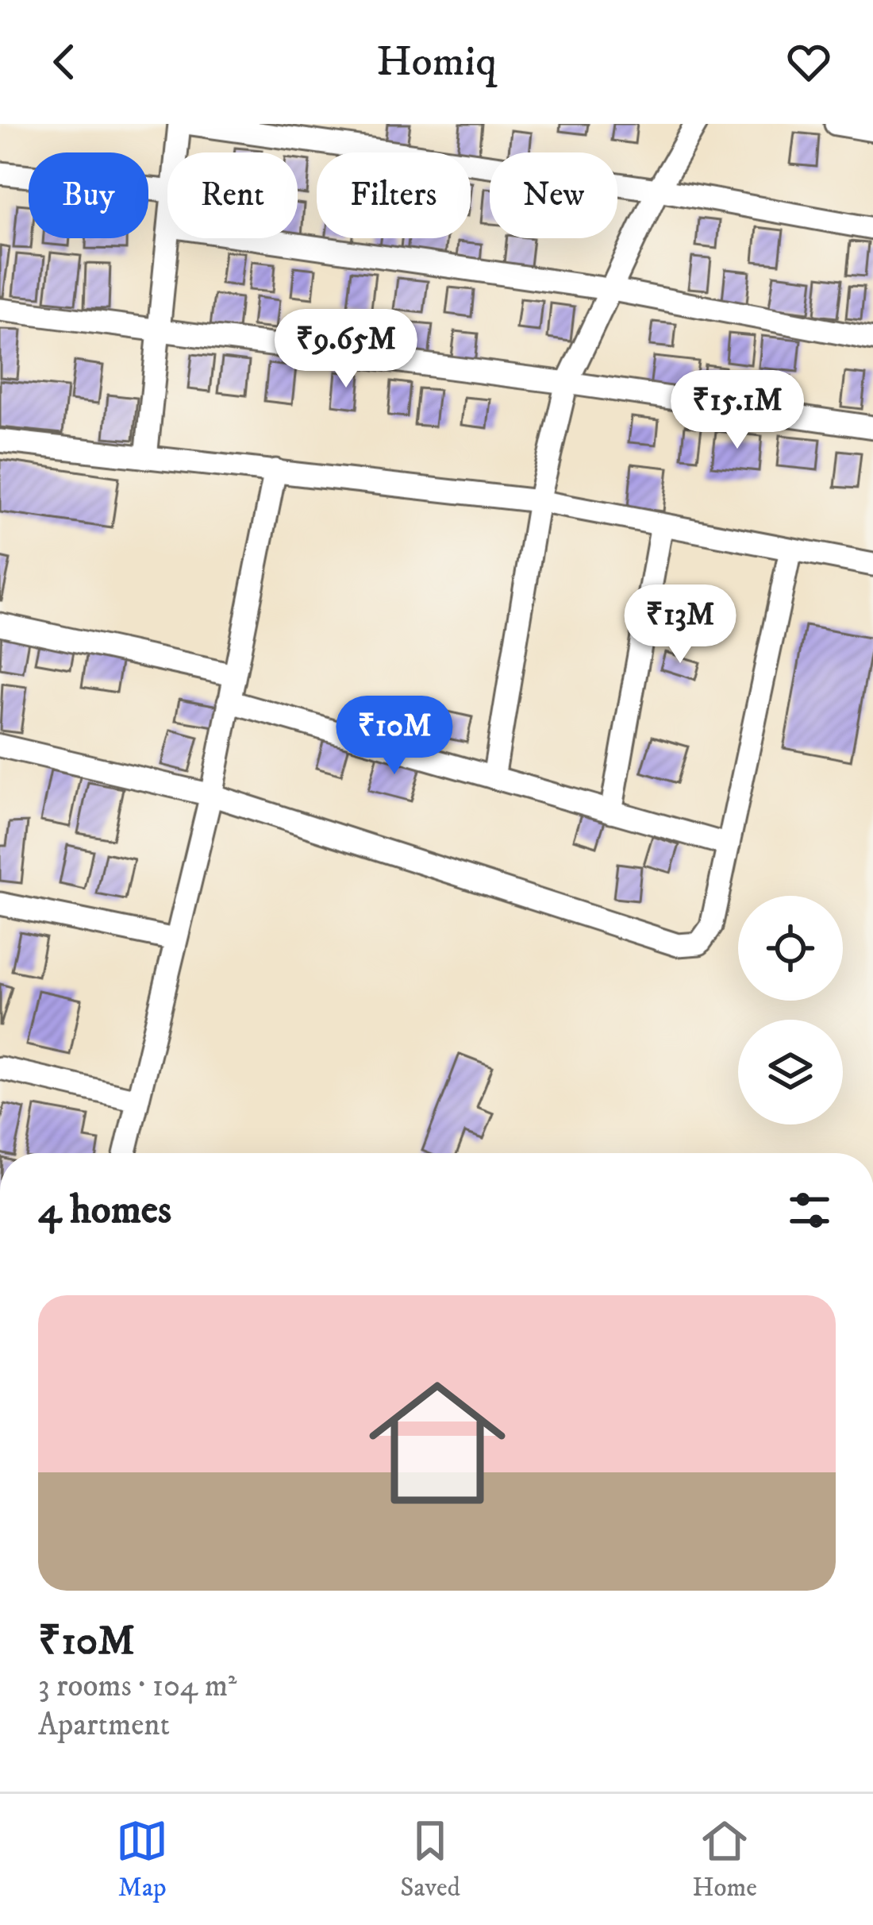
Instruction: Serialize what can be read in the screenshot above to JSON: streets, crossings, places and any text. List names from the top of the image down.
{
  "page": {
    "header": "Homiq",
    "chip": [
      "Buy",
      "Rent",
      "Filters",
      "New"
    ],
    "price": [
      "₹9.65M",
      "₹15.1M",
      "₹13M",
      "₹10M"
    ],
    "heading": "4 homes",
    "list": [
      {
        "name": "₹10M",
        "note": "3 rooms · 104 m² · Apartment"
      }
    ],
    "tabs": ["Map", "Saved", "Home"]
  }
}
